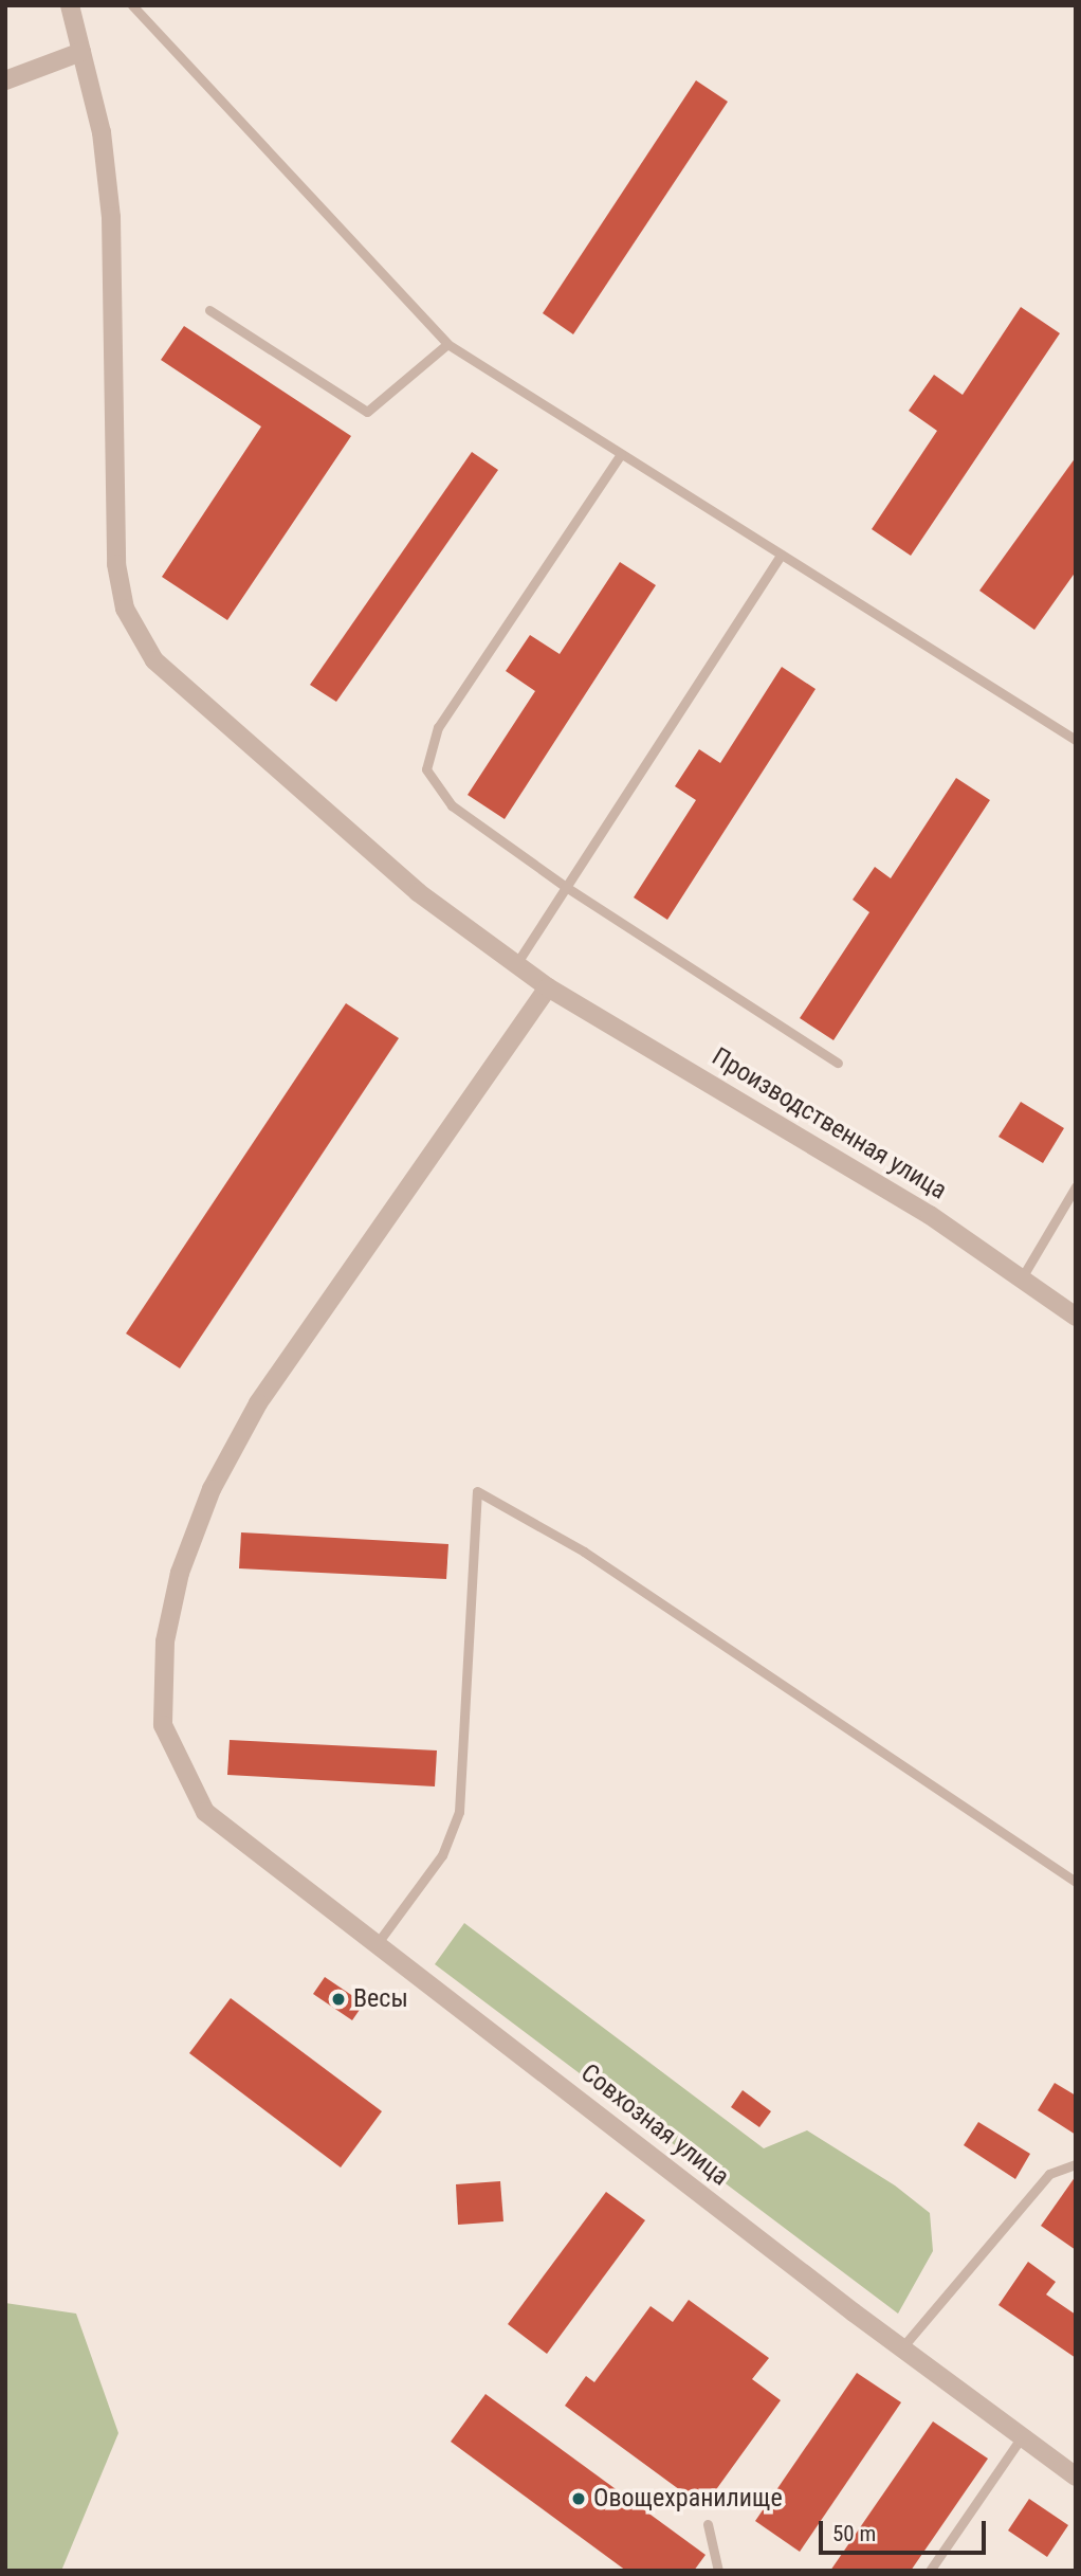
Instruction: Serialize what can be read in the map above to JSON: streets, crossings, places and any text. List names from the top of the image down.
{
  "streets": {
    "street": ["Производственная улица", "Совхозная улица"]
  },
  "crossings": [
    ["Производственная улица", "Совхозная улица"]
  ],
  "places": ["Весы", "Овощехранилище"],
  "scale_bar": "50 m"
}
